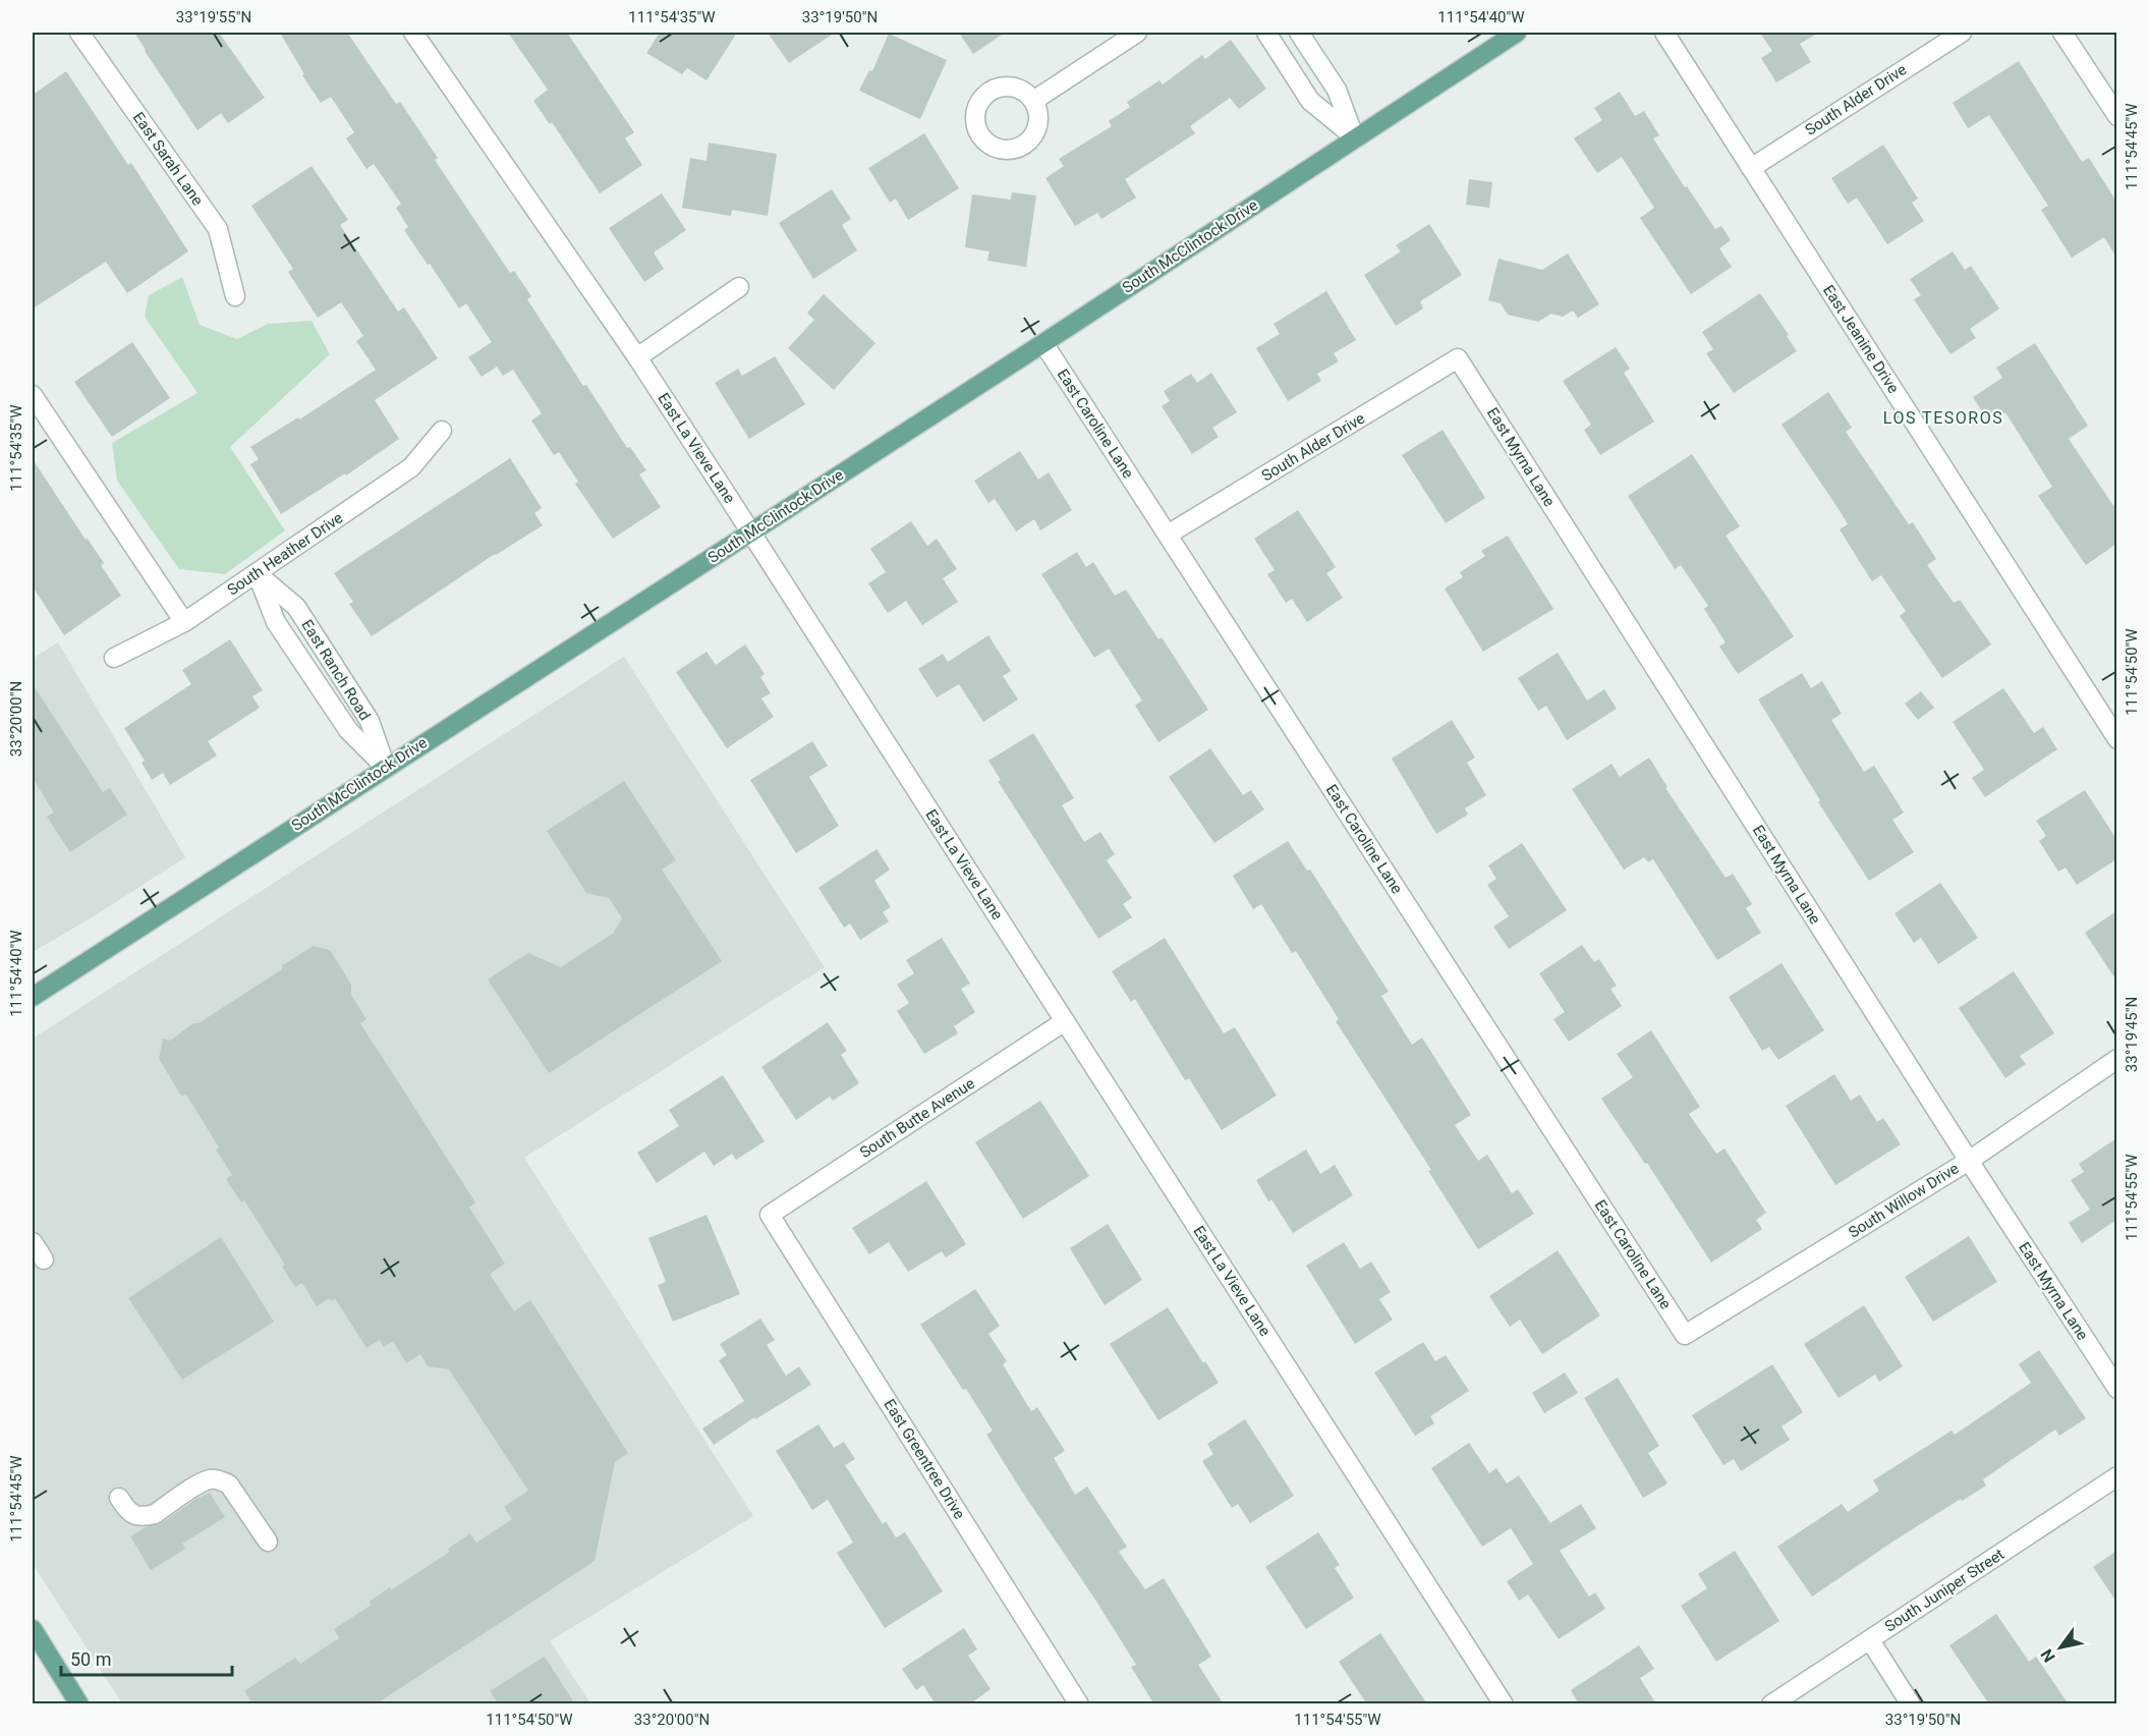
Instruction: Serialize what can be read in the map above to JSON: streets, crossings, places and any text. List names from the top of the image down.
{
  "streets": {
    "main road": ["South McClintock Drive"],
    "street": [
      "South Alder Drive",
      "East Sarah Lane",
      "East Jeanine Drive",
      "East Caroline Lane",
      "East La Vieve Lane",
      "East Myrna Lane",
      "South Heather Drive",
      "East Ranch Road",
      "South Butte Avenue",
      "South Willow Drive",
      "East Greentree Drive",
      "South Juniper Street"
    ]
  },
  "crossings": [
    ["South Alder Drive", "East Jeanine Drive"],
    ["South Alder Drive", "East Caroline Lane"],
    ["South Alder Drive", "East Myrna Lane"],
    ["South McClintock Drive", "East Caroline Lane"],
    ["South McClintock Drive", "East La Vieve Lane"],
    ["South McClintock Drive", "East Ranch Road"],
    ["East Caroline Lane", "South Willow Drive"],
    ["East La Vieve Lane", "South Butte Avenue"],
    ["East Myrna Lane", "South Willow Drive"],
    ["South Heather Drive", "East Ranch Road"],
    ["South Butte Avenue", "East Greentree Drive"]
  ],
  "districts": ["LOS TESOROS"],
  "scale_bar": "50 m",
  "north": "bottom left",
  "coordinates": [
    "33°19'55\"N",
    "111°54'35\"W",
    "33°19'50\"N",
    "111°54'40\"W",
    "111°54'45\"W",
    "111°54'50\"W",
    "33°20'00\"N",
    "33°19'45\"N",
    "111°54'55\"W"
  ]
}
